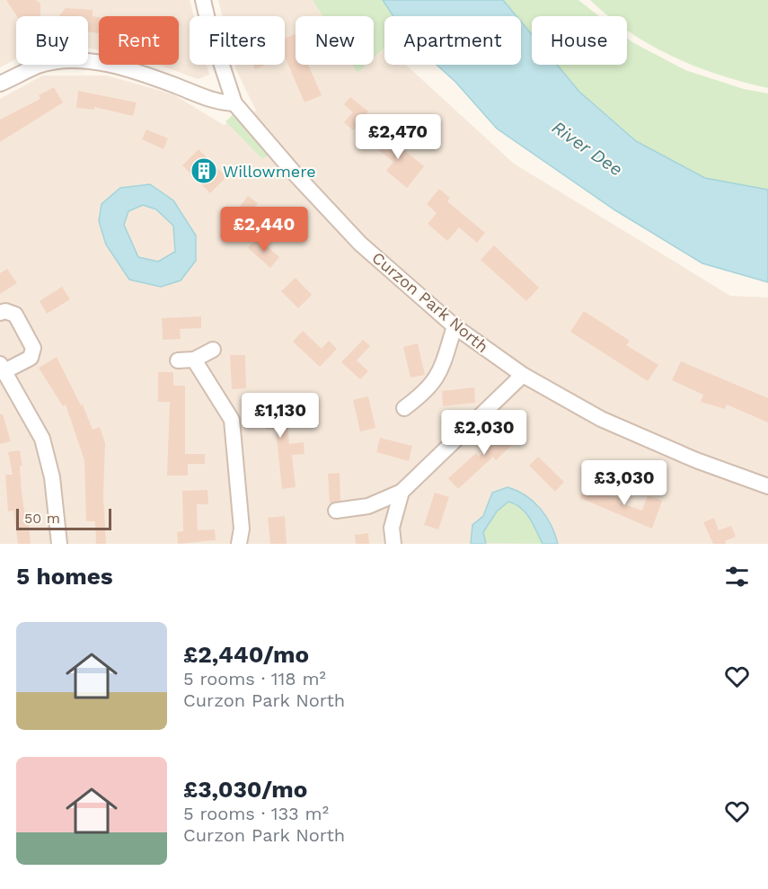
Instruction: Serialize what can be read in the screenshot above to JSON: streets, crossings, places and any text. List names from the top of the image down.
{
  "streets": {
    "street": ["Curzon Park North"]
  },
  "water": ["River Dee"],
  "places": {
    "building": ["Willowmere"]
  },
  "scale_bar": "50 m",
  "page": {
    "chip": [
      "Buy",
      "Rent",
      "Filters",
      "New",
      "Apartment",
      "House"
    ],
    "price": [
      "£2,470",
      "£2,440",
      "£1,130",
      "£2,030",
      "£3,030"
    ],
    "scale": "50 m",
    "heading": "5 homes",
    "list": [
      {
        "name": "£2,440/mo",
        "note": "5 rooms · 118 m² · Curzon Park North"
      },
      {
        "name": "£3,030/mo",
        "note": "5 rooms · 133 m² · Curzon Park North"
      }
    ]
  }
}
